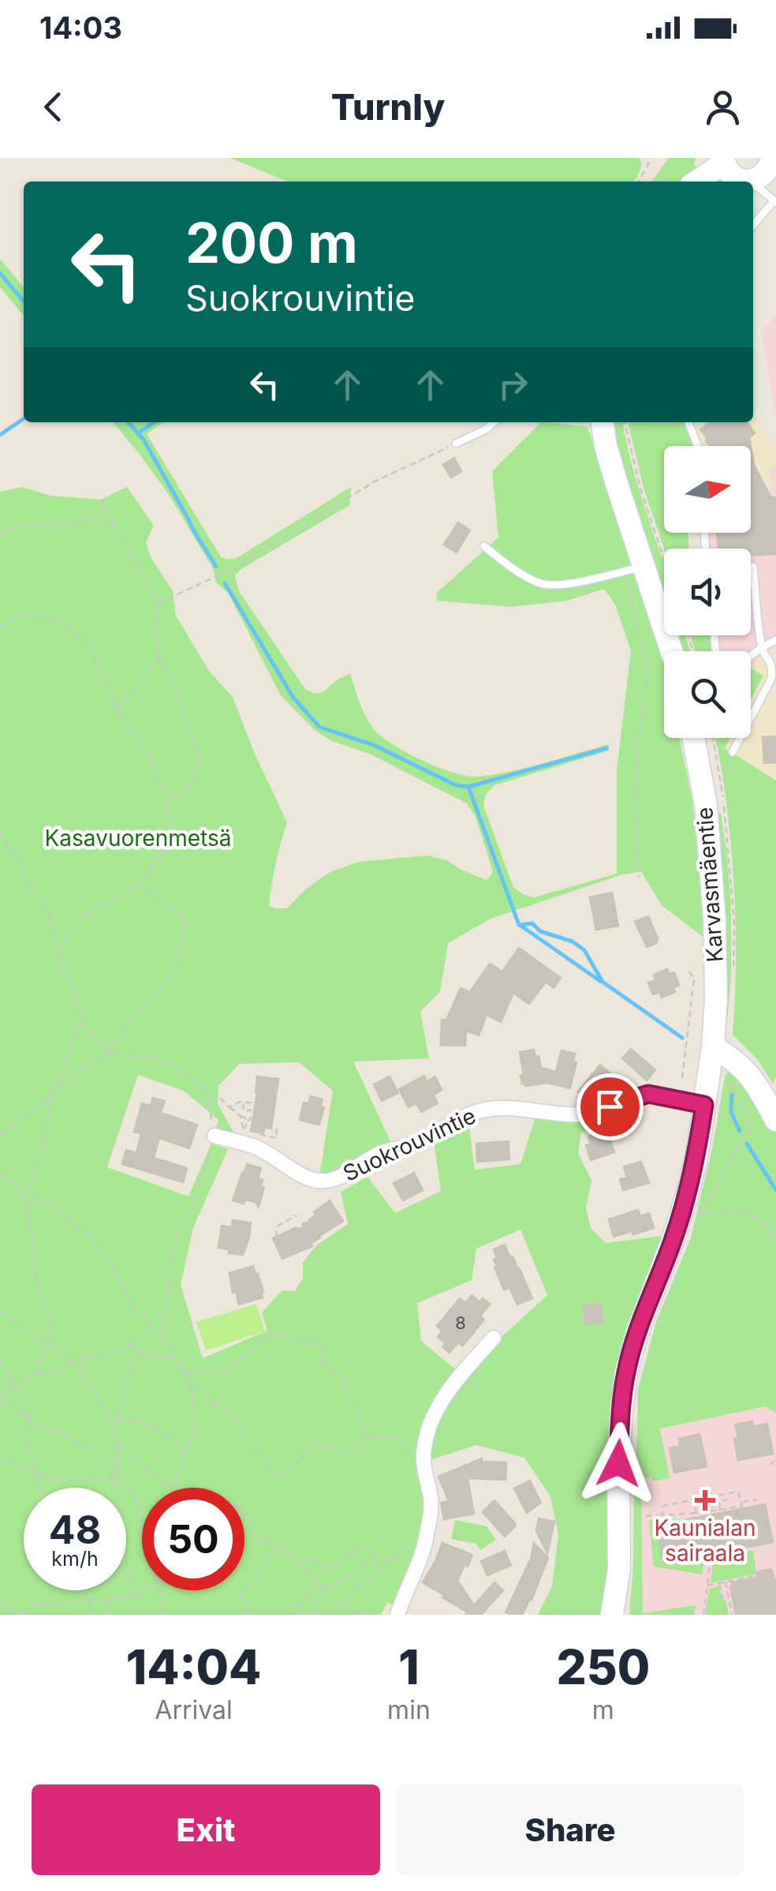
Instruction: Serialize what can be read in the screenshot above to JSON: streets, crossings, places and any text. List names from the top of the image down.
{
  "streets": {
    "main road": ["Karvasmäentie"],
    "street": ["Suokrouvintie"]
  },
  "crossings": [
    ["Karvasmäentie", "Suokrouvintie"]
  ],
  "parks": ["Kasavuorenmetsä"],
  "places": {
    "health": ["Kaunialan sairaala"]
  },
  "house_numbers": ["8"],
  "north": "right",
  "page": {
    "status": "14:03",
    "header": "Turnly",
    "turn": ["200 m", "Suokrouvintie"],
    "speed": "48 km/h",
    "limit": "50",
    "eta": [
      "14:04",
      "Arrival",
      "1",
      "min",
      "250",
      "m"
    ],
    "buttons": ["Exit", "Share"]
  }
}
